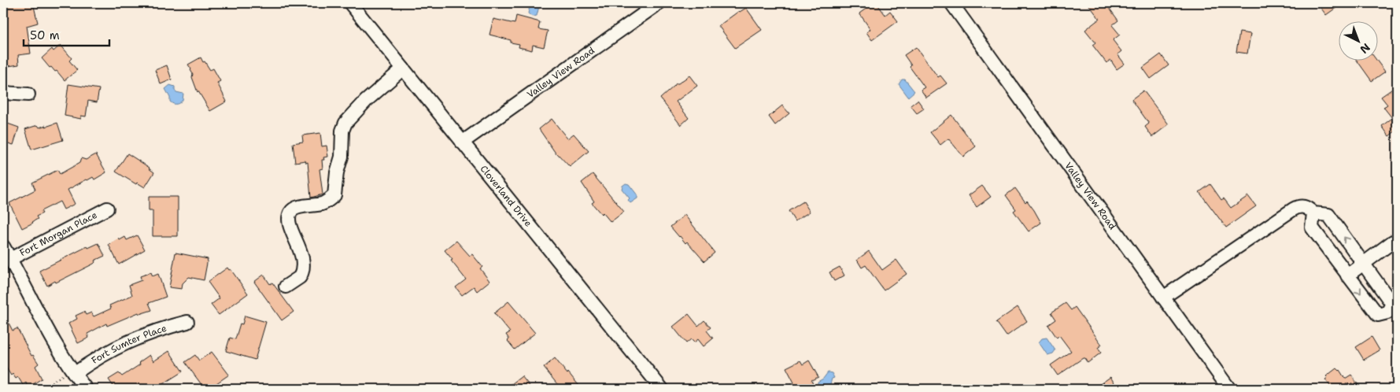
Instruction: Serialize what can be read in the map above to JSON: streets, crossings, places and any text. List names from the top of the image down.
{
  "streets": {
    "street": [
      "Valley View Road",
      "Cloverland Drive",
      "Fort Morgan Place",
      "Fort Sumter Place"
    ]
  },
  "crossings": [
    ["Valley View Road", "Cloverland Drive"]
  ],
  "scale_bar": "50 m",
  "north": "bottom right"
}
